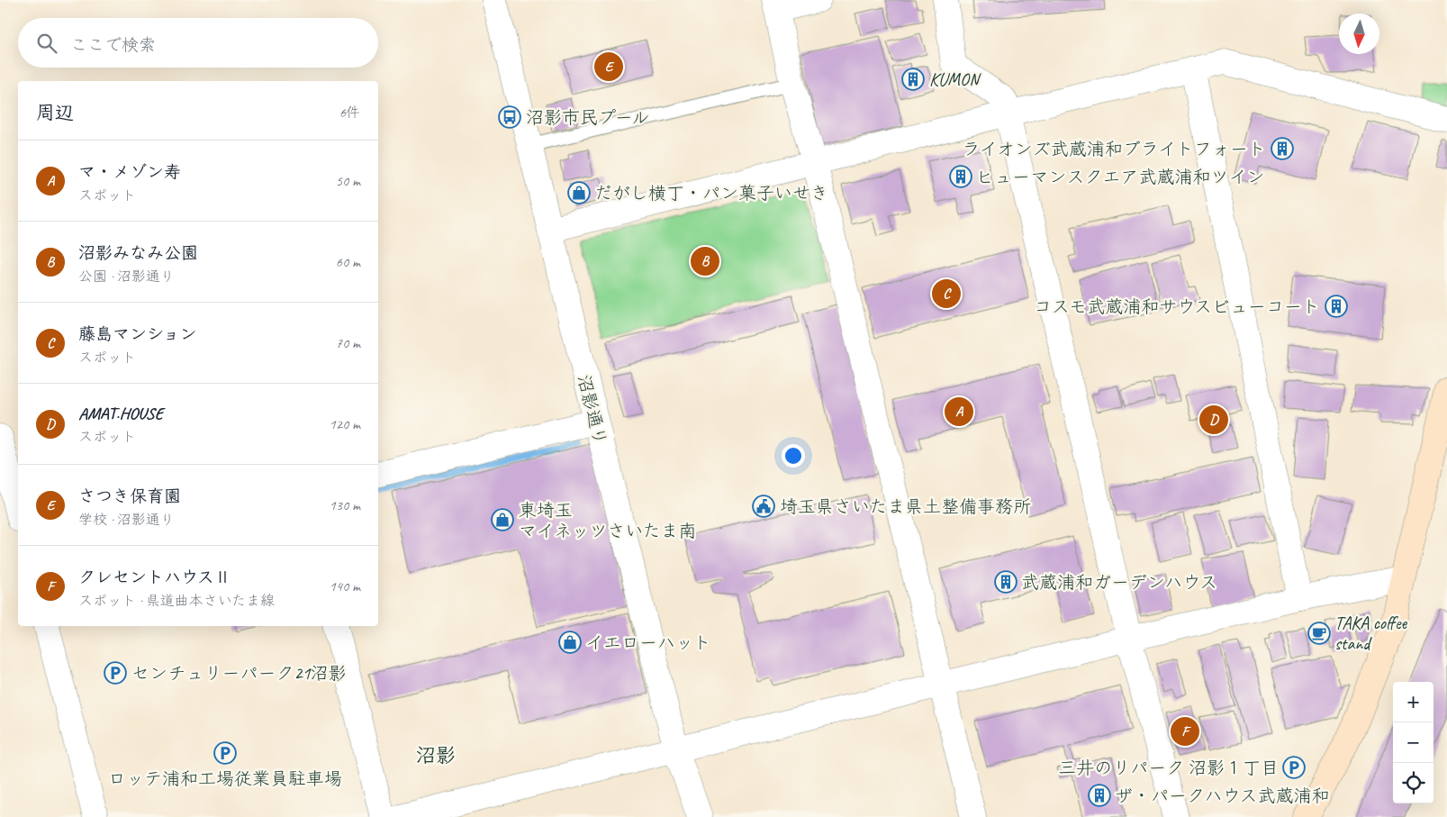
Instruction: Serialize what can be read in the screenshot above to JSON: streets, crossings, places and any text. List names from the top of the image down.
{
  "streets": {
    "street": ["沼影通り"]
  },
  "districts": ["沼影"],
  "places": {
    "building": [
      "KUMON",
      "ライオンズ武蔵浦和ブライトフォート",
      "ヒューマンスクエア武蔵浦和ツイン",
      "コスモ武蔵浦和サウスビューコート",
      "武蔵浦和ガーデンハウス",
      "ザ・パークハウス武蔵浦和"
    ],
    "bus stop": ["沼影市民プール"],
    "shop": ["だがし横丁・パン菓子いせき", "東埼玉 マイネッツさいたま南", "イエローハット"],
    "public building": ["埼玉県さいたま県土整備事務所"],
    "cafe": ["TAKA coffee stand"],
    "parking": ["センチュリーパーク21沼影", "ロッテ浦和工場従業員駐車場", "三井のリパーク 沼影１丁目"]
  },
  "north": "bottom",
  "page": {
    "search": "ここで検索",
    "pins": [
      "E",
      "B",
      "C",
      "A",
      "D",
      "F"
    ],
    "heading": ["周辺", "6件"],
    "list": [
      {
        "mark": "A",
        "name": "マ・メゾン寿",
        "note": "スポット",
        "value": "50 m"
      },
      {
        "mark": "B",
        "name": "沼影みなみ公園",
        "note": "公園 · 沼影通り",
        "value": "60 m"
      },
      {
        "mark": "C",
        "name": "藤島マンション",
        "note": "スポット",
        "value": "70 m"
      },
      {
        "mark": "D",
        "name": "AMAT.HOUSE",
        "note": "スポット",
        "value": "120 m"
      },
      {
        "mark": "E",
        "name": "さつき保育園",
        "note": "学校 · 沼影通り",
        "value": "130 m"
      },
      {
        "mark": "F",
        "name": "クレセントハウスⅡ",
        "note": "スポット · 県道曲本さいたま線",
        "value": "140 m"
      }
    ],
    "map_buttons": ["+", "−"]
  }
}
